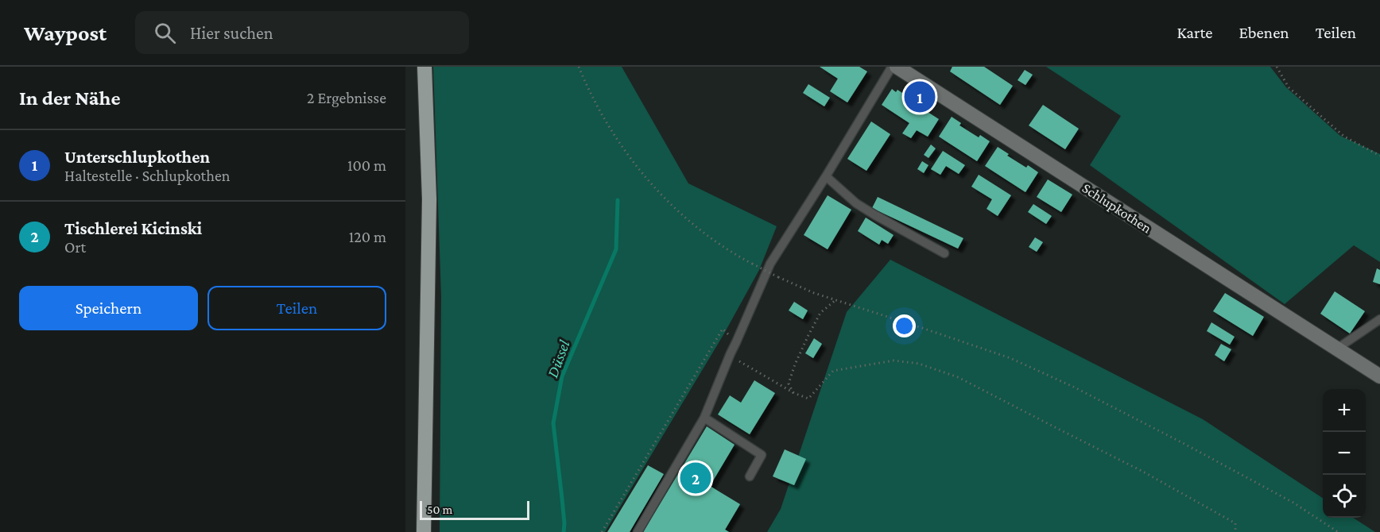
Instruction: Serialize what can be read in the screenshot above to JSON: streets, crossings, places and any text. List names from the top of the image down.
{
  "streets": {
    "main road": ["Schlupkothen"]
  },
  "water": ["Düssel"],
  "scale_bar": "50 m",
  "page": {
    "header": "Waypost",
    "search": "Hier suchen",
    "nav": ["Karte", "Ebenen", "Teilen"],
    "heading": ["In der Nähe", "2 Ergebnisse"],
    "pins": ["1", "2"],
    "list": [
      {
        "mark": "1",
        "name": "Unterschlupkothen",
        "note": "Haltestelle · Schlupkothen",
        "value": "100 m"
      },
      {
        "mark": "2",
        "name": "Tischlerei Kicinski",
        "note": "Ort",
        "value": "120 m"
      }
    ],
    "buttons": ["Speichern", "Teilen"],
    "map_buttons": ["+", "−"],
    "scale": "50 m"
  }
}
